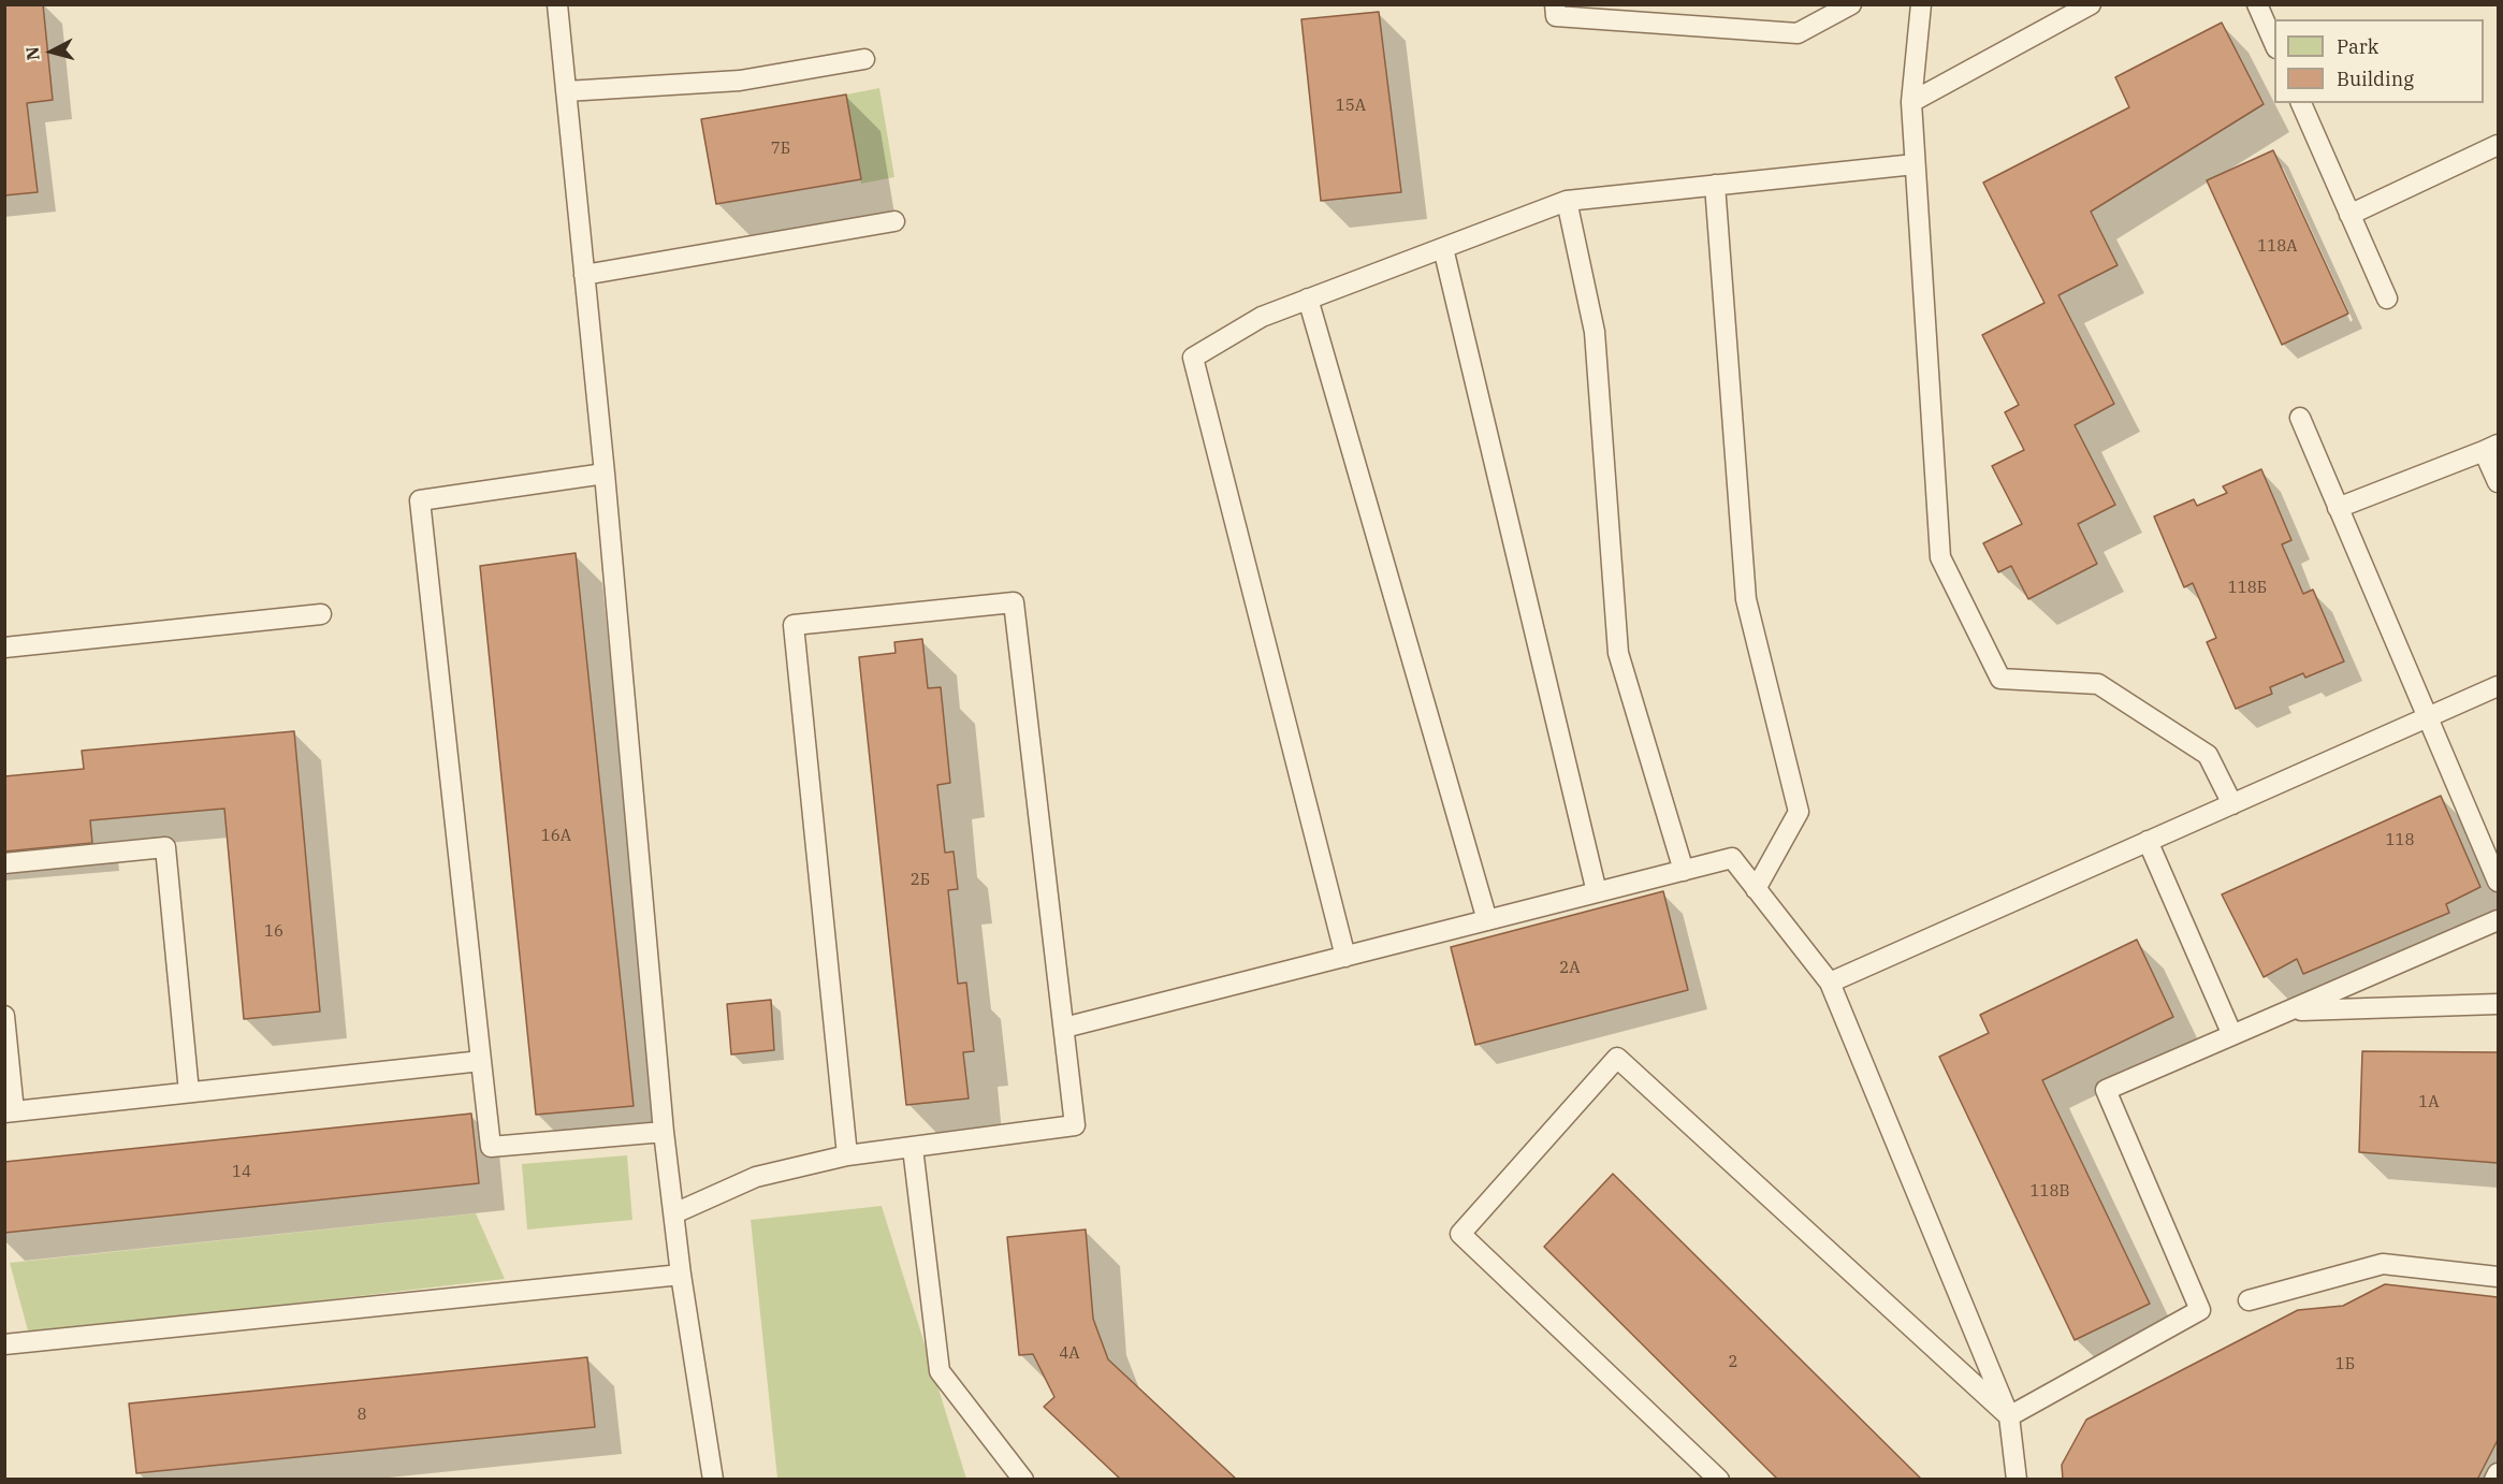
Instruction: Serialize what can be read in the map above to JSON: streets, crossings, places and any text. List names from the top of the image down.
{
  "house_numbers": [
    "15А",
    "7Б",
    "118А",
    "118Б",
    "16А",
    "118",
    "2Б",
    "16",
    "2А",
    "1А",
    "14",
    "118В",
    "4А",
    "2",
    "1Б",
    "8"
  ],
  "legend": ["Park", "Building"],
  "north": "left"
}
